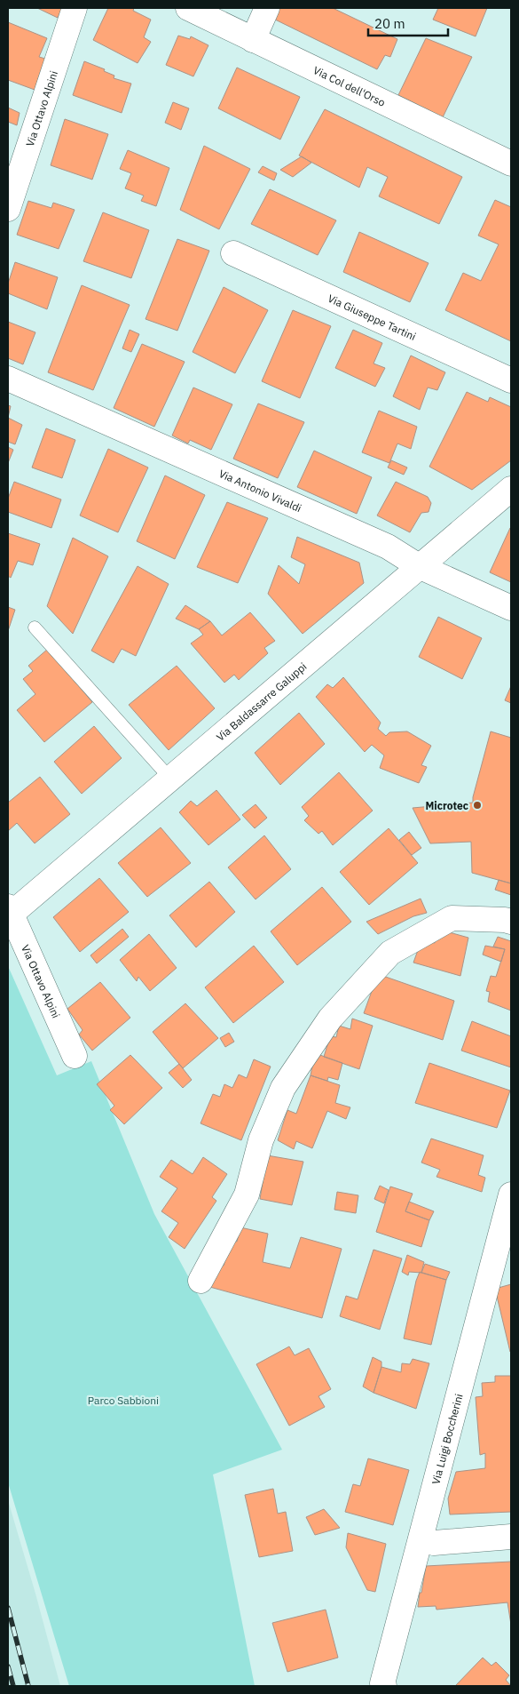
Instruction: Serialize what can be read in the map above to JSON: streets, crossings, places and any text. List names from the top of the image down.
{
  "streets": {
    "street": [
      "Via Col dell'Orso",
      "Via Ottavo Alpini",
      "Via Giuseppe Tartini",
      "Via Antonio Vivaldi",
      "Via Baldassarre Galuppi",
      "Via Luigi Boccherini"
    ]
  },
  "crossings": [
    ["Via Ottavo Alpini", "Via Baldassarre Galuppi"],
    ["Via Antonio Vivaldi", "Via Baldassarre Galuppi"]
  ],
  "parks": ["Parco Sabbioni"],
  "places": ["Microtec"],
  "scale_bar": "20 m"
}
